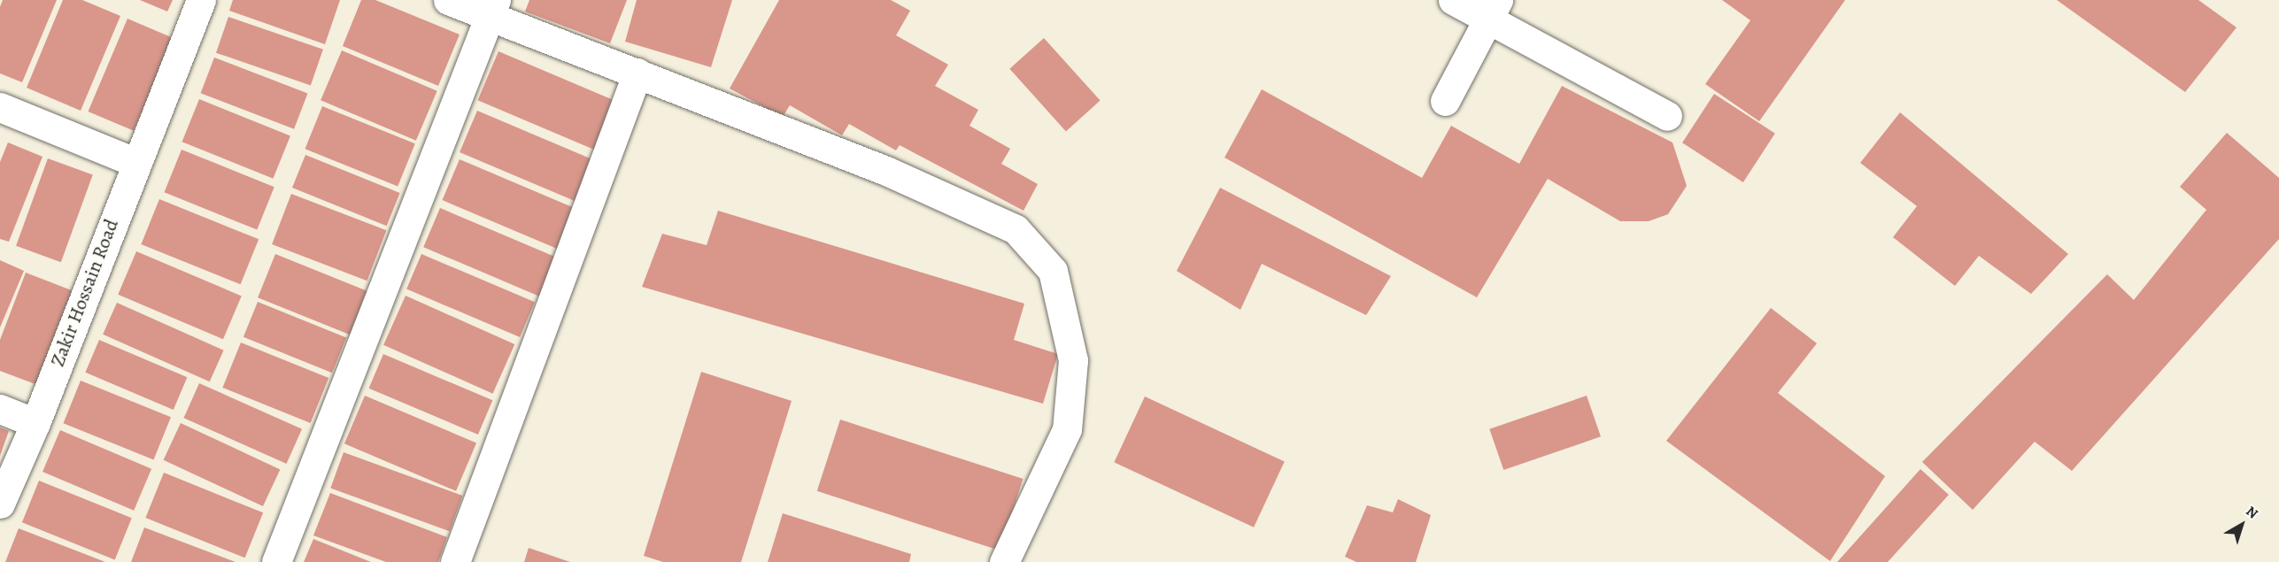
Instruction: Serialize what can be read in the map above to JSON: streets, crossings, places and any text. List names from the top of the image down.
{
  "streets": {
    "street": ["Zakir Hossain Road"]
  },
  "north": "top right"
}
